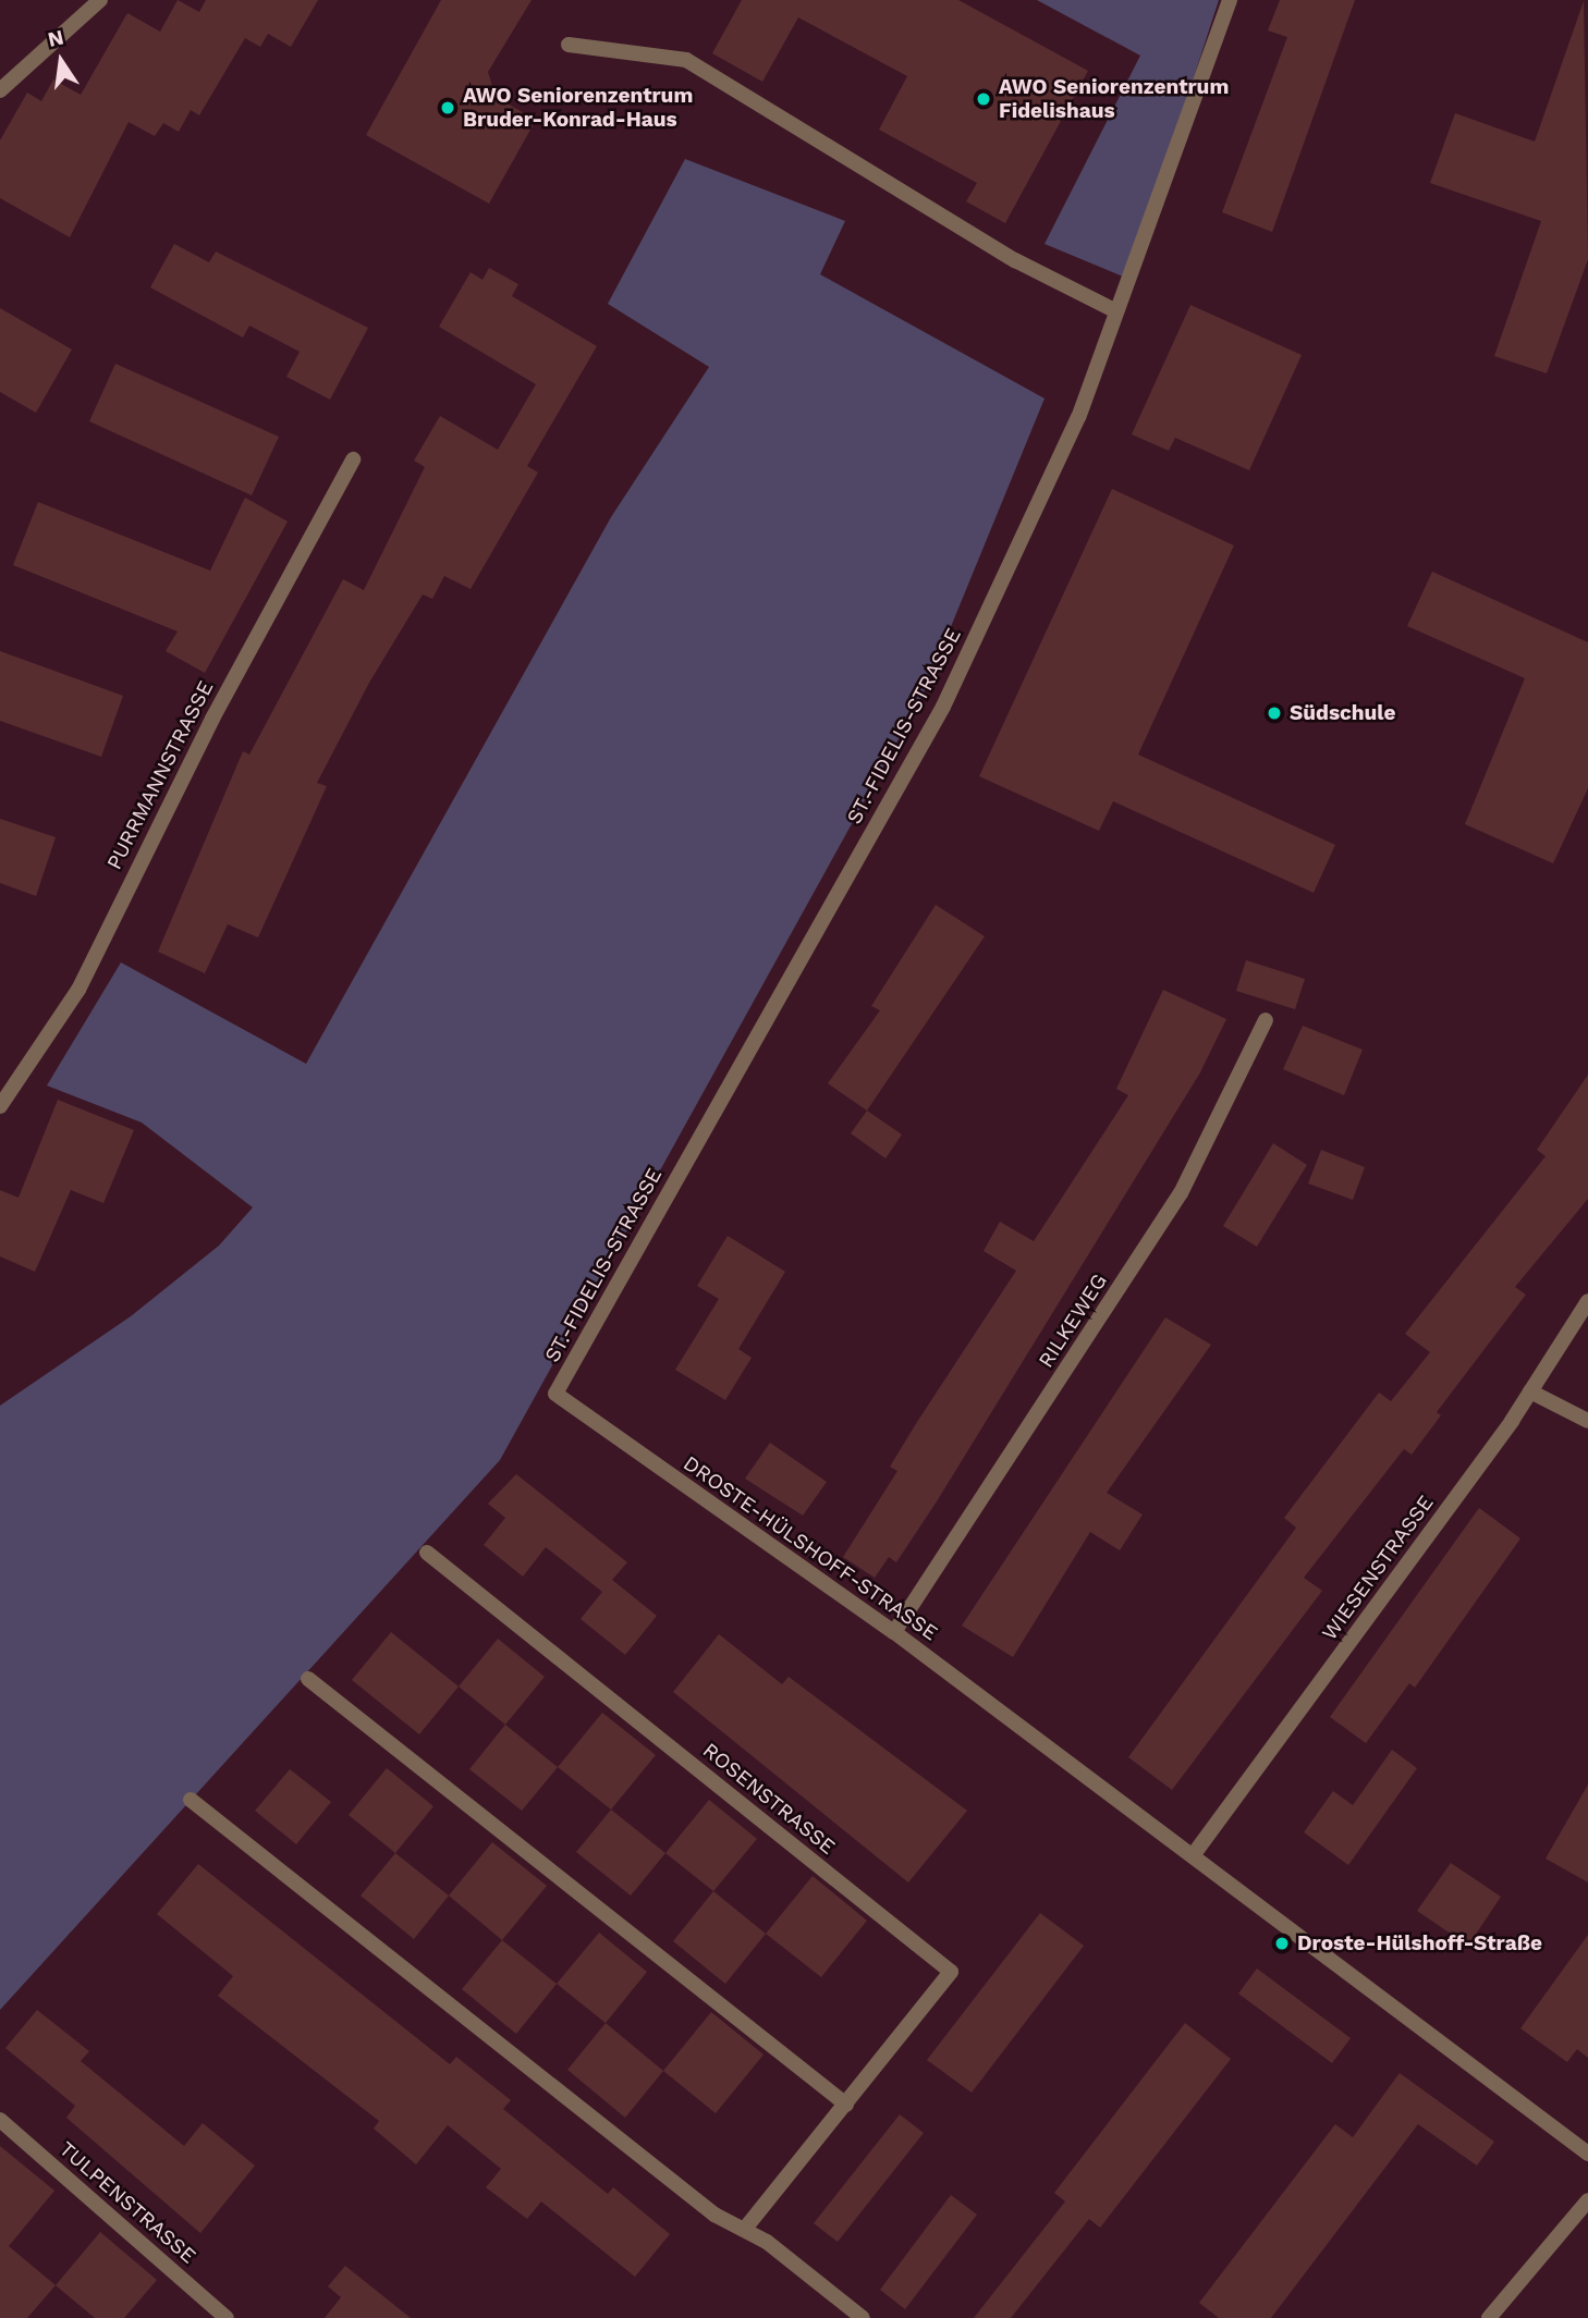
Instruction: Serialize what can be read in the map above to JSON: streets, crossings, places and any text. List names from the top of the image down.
{
  "streets": {
    "street": [
      "ST.-FIDELIS-STRASSE",
      "PURRMANNSTRASSE",
      "RILKEWEG",
      "DROSTE-HÜLSHOFF-STRASSE",
      "WIESENSTRASSE",
      "ROSENSTRASSE",
      "TULPENSTRASSE"
    ]
  },
  "crossings": [
    ["ST.-FIDELIS-STRASSE", "DROSTE-HÜLSHOFF-STRASSE"],
    ["RILKEWEG", "DROSTE-HÜLSHOFF-STRASSE"],
    ["DROSTE-HÜLSHOFF-STRASSE", "WIESENSTRASSE"]
  ],
  "places": [
    "AWO Seniorenzentrum Fidelishaus",
    "AWO Seniorenzentrum Bruder-Konrad-Haus",
    "Südschule",
    "Droste-Hülshoff-Straße"
  ],
  "north": "top"
}
